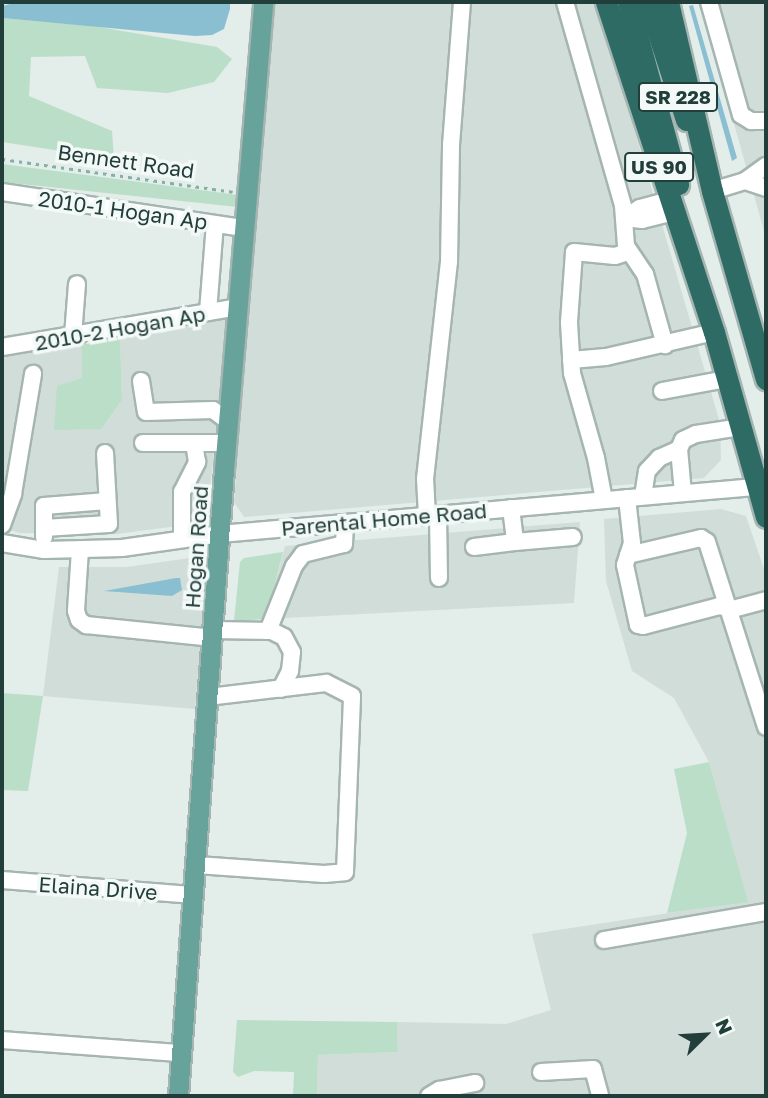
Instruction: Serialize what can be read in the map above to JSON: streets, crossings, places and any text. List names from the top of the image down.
{
  "streets": {
    "highway": ["SR 228", "US 90"],
    "main road": ["Hogan Road"],
    "street": [
      "2010-1 Hogan Ap",
      "2010-2 Hogan Ap",
      "Parental Home Road",
      "Elaina Drive"
    ],
    "path": ["Bennett Road"]
  },
  "crossings": [
    ["SR 228", "US 90"],
    ["Bennett Road", "Hogan Road"],
    ["US 90", "Parental Home Road"],
    ["2010-1 Hogan Ap", "Hogan Road"],
    ["2010-2 Hogan Ap", "Hogan Road"],
    ["Parental Home Road", "Hogan Road"],
    ["Hogan Road", "Elaina Drive"]
  ],
  "north": "top right"
}
